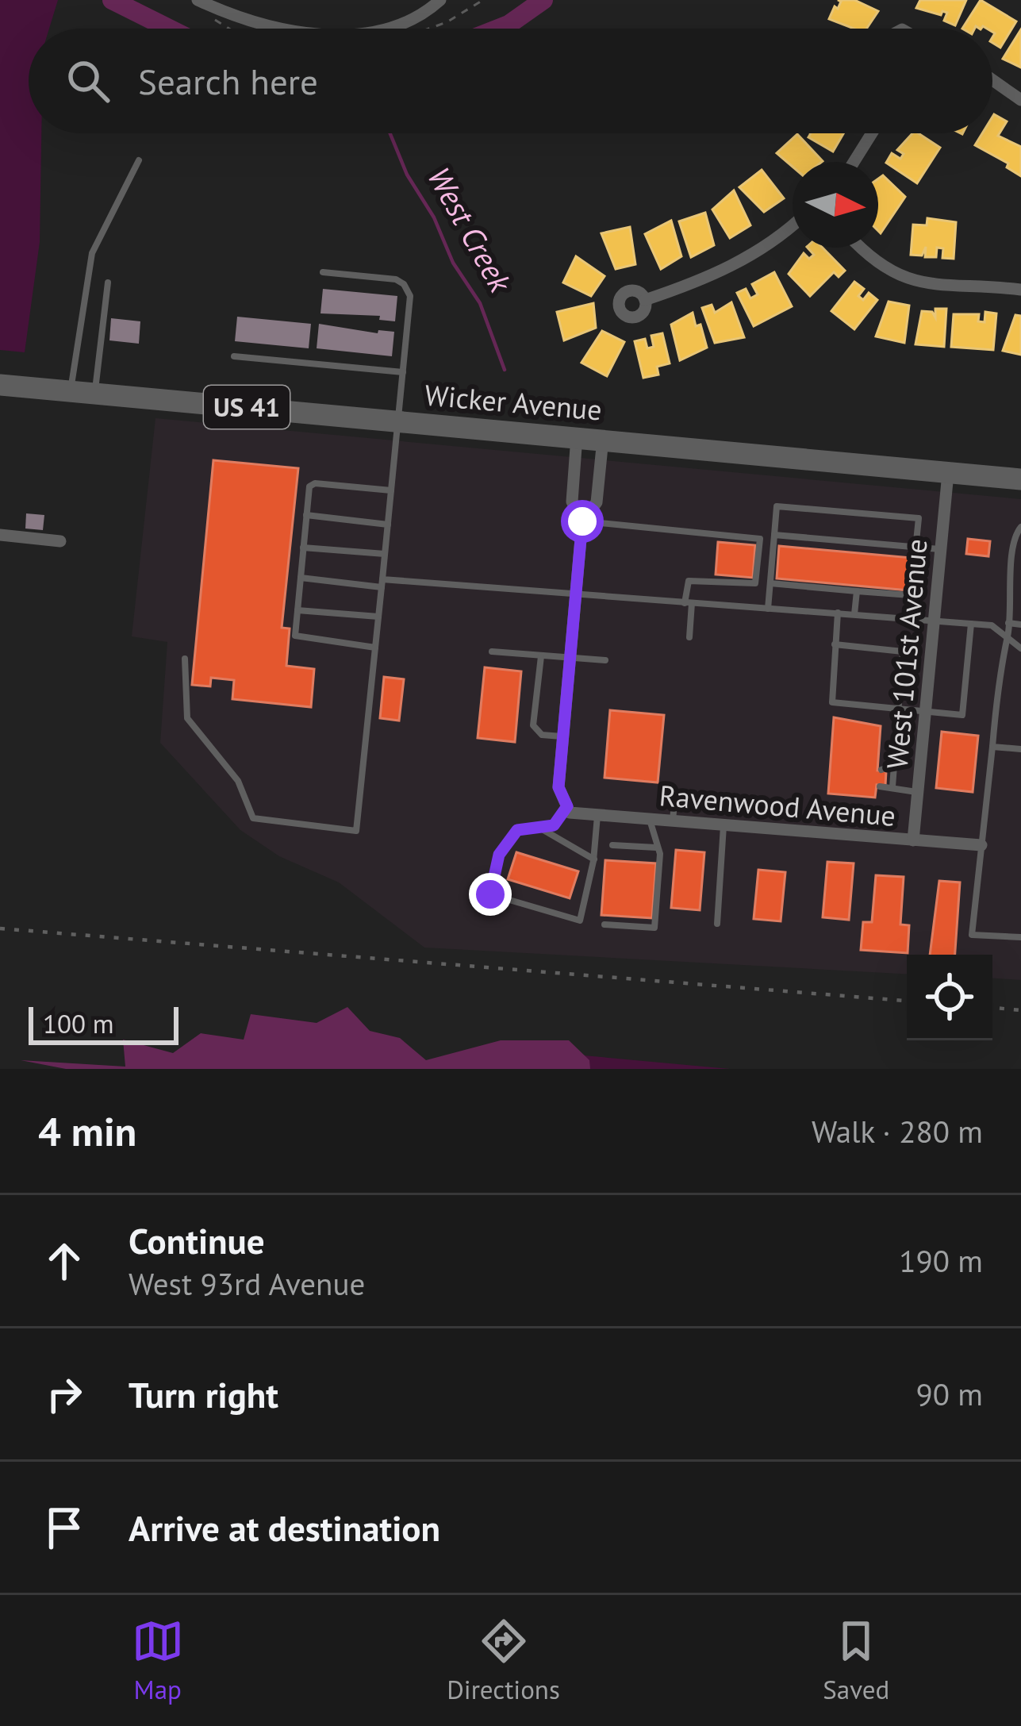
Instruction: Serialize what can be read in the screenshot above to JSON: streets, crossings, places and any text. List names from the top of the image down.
{
  "streets": {
    "highway": ["Wicker Avenue", "US 41"],
    "street": ["West 101st Avenue", "Ravenwood Avenue"]
  },
  "crossings": [
    ["Wicker Avenue", "West 101st Avenue"],
    ["West 101st Avenue", "Ravenwood Avenue"]
  ],
  "water": ["West Creek"],
  "scale_bar": "100 m",
  "north": "right",
  "page": {
    "search": "Search here",
    "scale": "100 m",
    "heading": ["4 min", "Walk · 280 m"],
    "list": [
      ["Continue", "West 93rd Avenue", "190 m"],
      ["Turn right", "90 m"],
      "Arrive at destination"
    ],
    "nav": ["Map", "Directions", "Saved"]
  }
}
